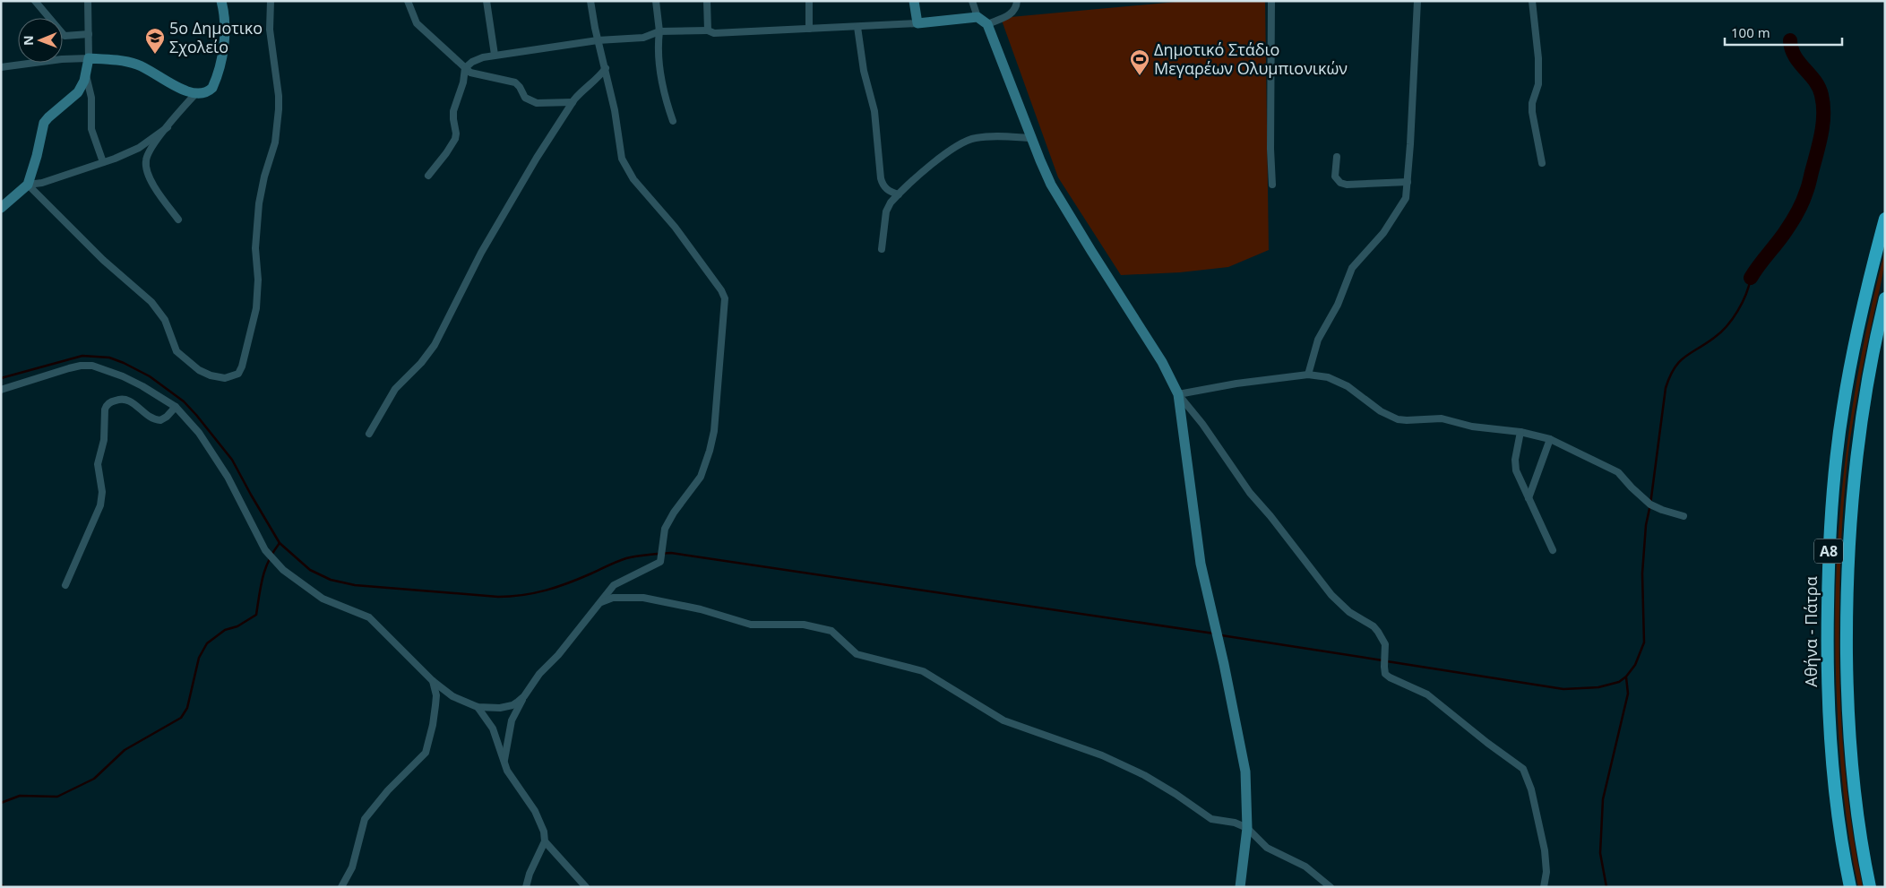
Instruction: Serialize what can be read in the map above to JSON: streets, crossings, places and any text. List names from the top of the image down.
{
  "streets": {
    "highway": ["Α8", "Αθήνα - Πάτρα"]
  },
  "places": {
    "school or university": ["5o Δημοτικο Σχολείο"],
    "sports": ["Δημοτικό Στάδιο Μεγαρέων Ολυμπιονικών"]
  },
  "scale_bar": "100 m",
  "north": "left"
}
